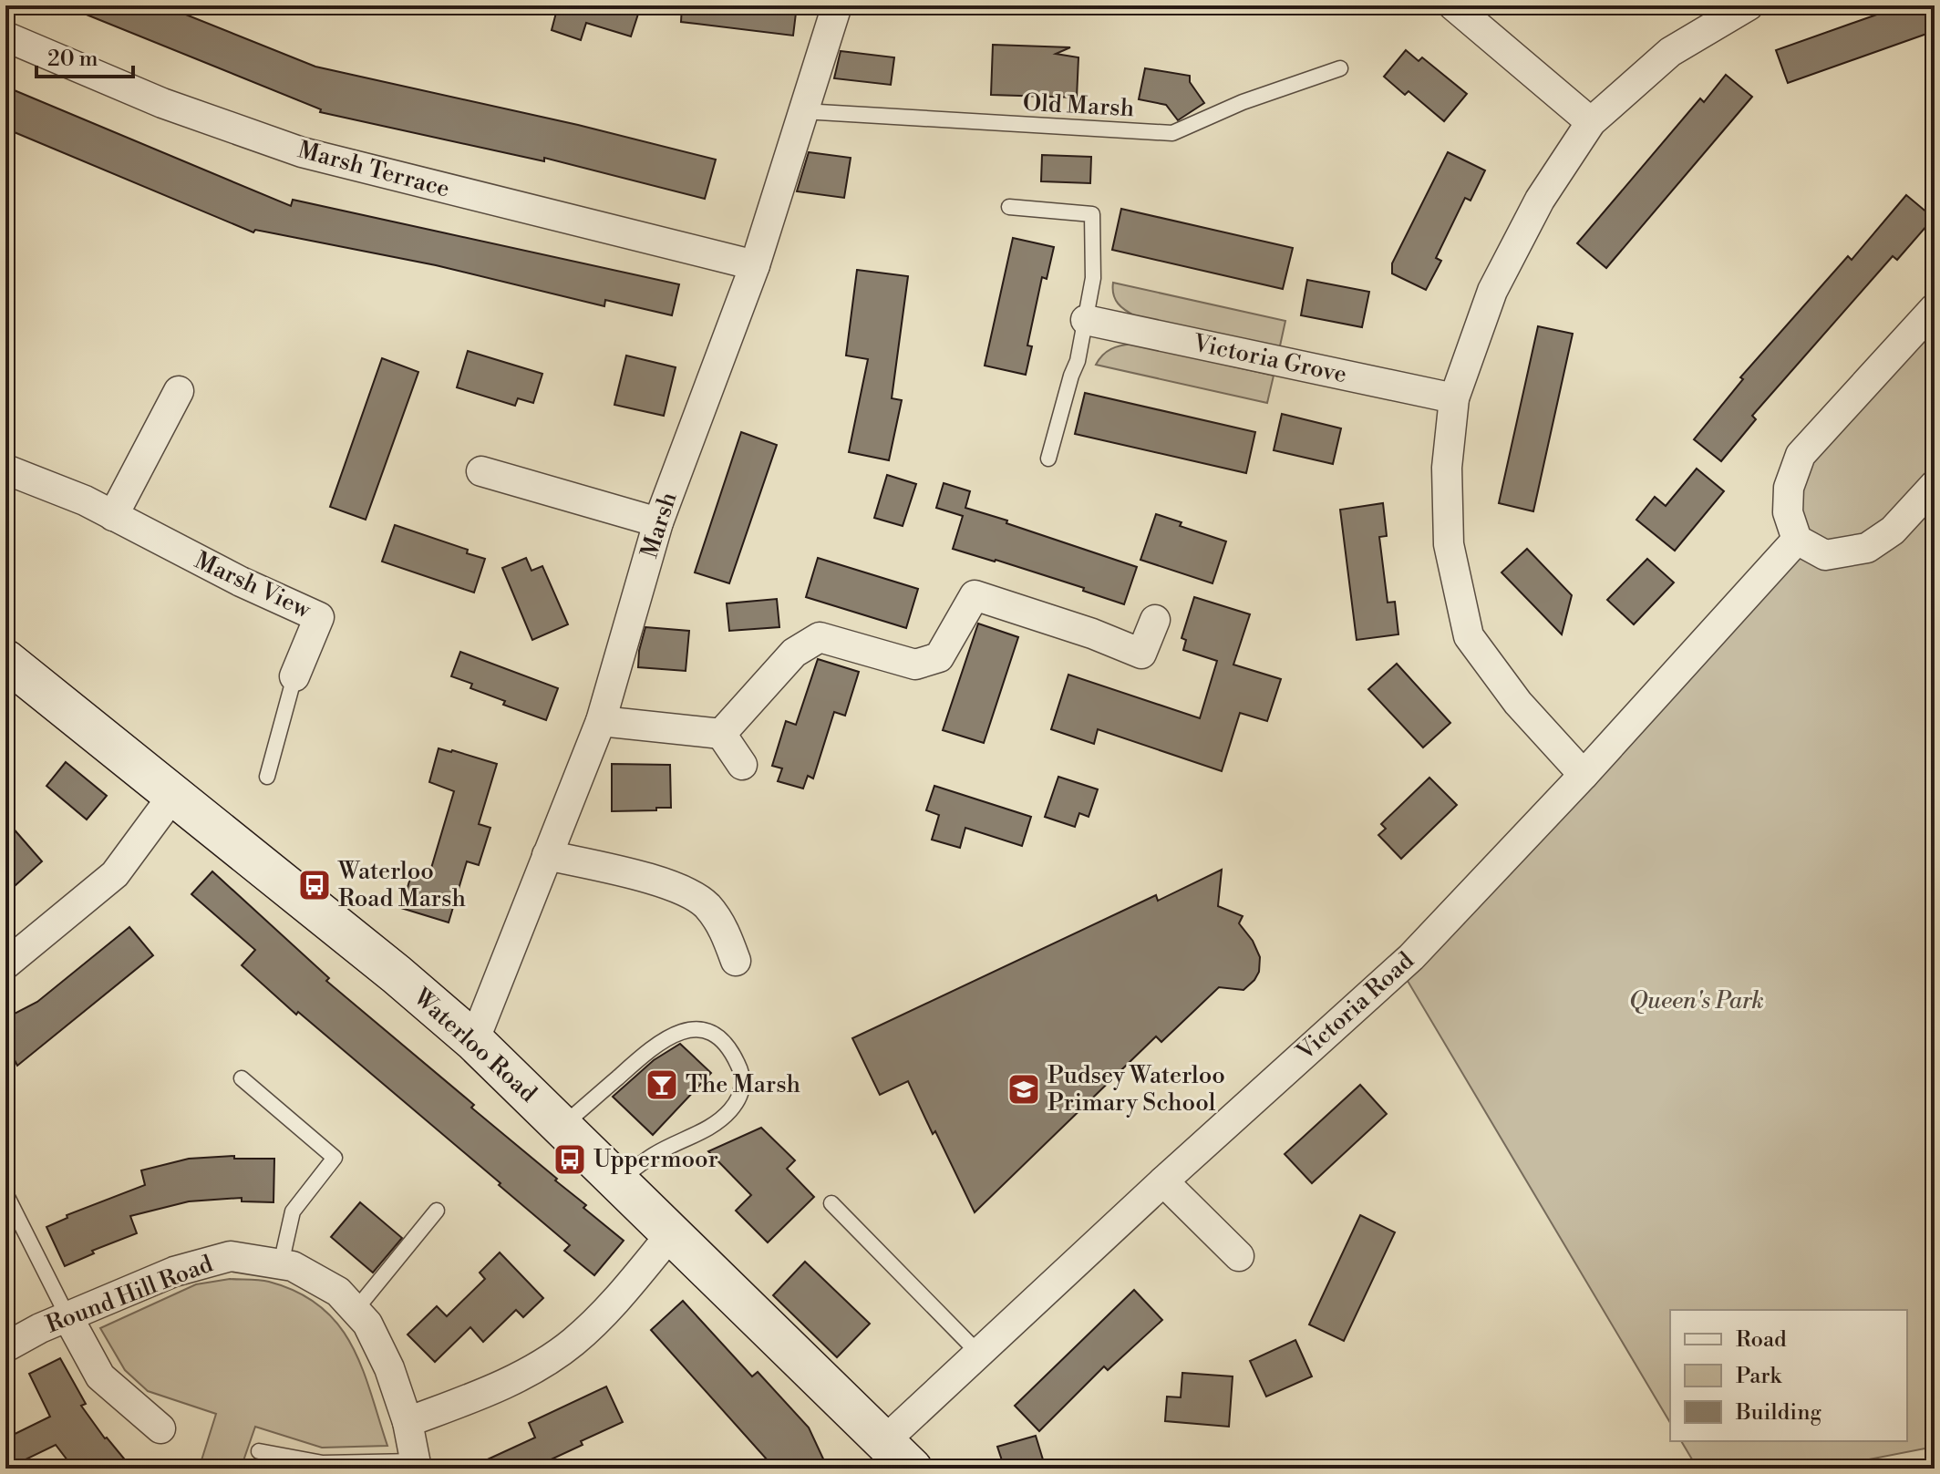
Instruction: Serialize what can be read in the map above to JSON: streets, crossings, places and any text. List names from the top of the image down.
{
  "streets": {
    "main road": ["Waterloo Road"],
    "street": [
      "Marsh Terrace",
      "Victoria Grove",
      "Marsh",
      "Marsh View",
      "Victoria Road",
      "Round Hill Road"
    ],
    "lane": ["Old Marsh"]
  },
  "crossings": [
    ["Old Marsh", "Marsh"],
    ["Marsh Terrace", "Marsh"],
    ["Marsh", "Waterloo Road"],
    ["Victoria Road", "Waterloo Road"]
  ],
  "parks": ["Queen's Park"],
  "places": {
    "bus stop": ["Waterloo Road Marsh", "Uppermoor"],
    "bar": ["The Marsh"],
    "school or university": ["Pudsey Waterloo Primary School"]
  },
  "legend": ["Road", "Park", "Building"],
  "scale_bar": "20 m"
}
